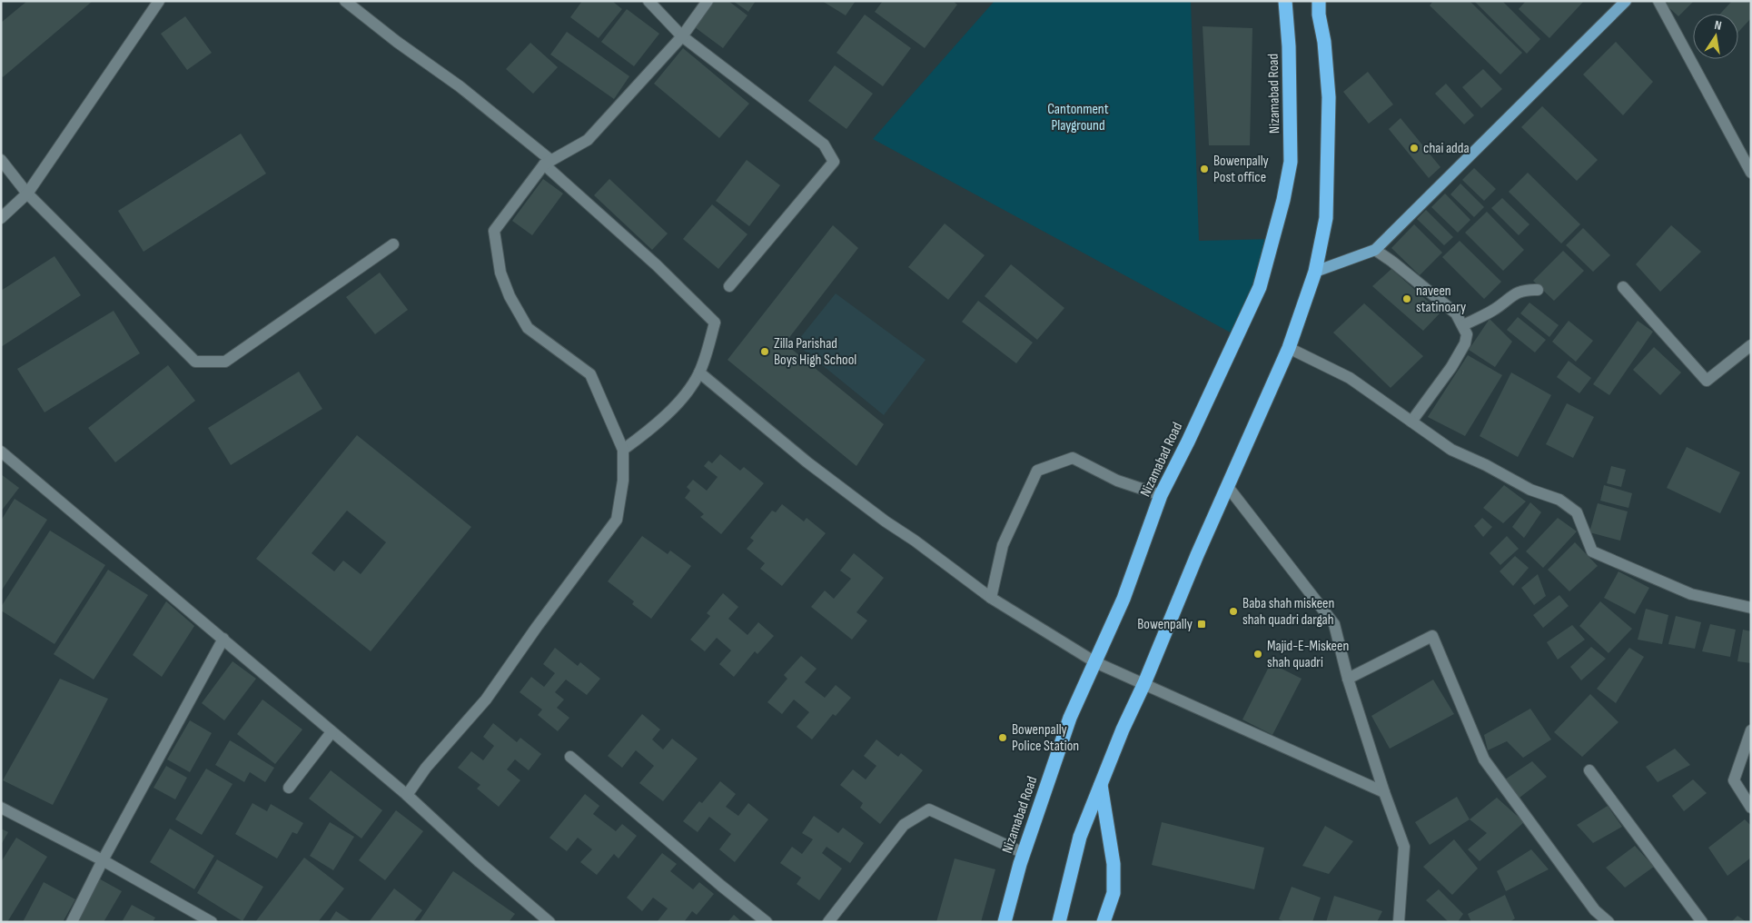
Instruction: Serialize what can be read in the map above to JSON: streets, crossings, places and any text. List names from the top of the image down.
{
  "streets": {
    "highway": ["Nizamabad Road"]
  },
  "parks": ["Cantonment Playground"],
  "places": {
    "other": [
      "chai adda",
      "Bowenpally Post office",
      "naveen statinoary",
      "Zilla Parishad Boys High School",
      "Baba shah miskeen shah quadri dargah",
      "Majid-E-Miskeen shah quadri",
      "Bowenpally Police Station"
    ],
    "transit": ["Bowenpally"]
  },
  "north": "top"
}
